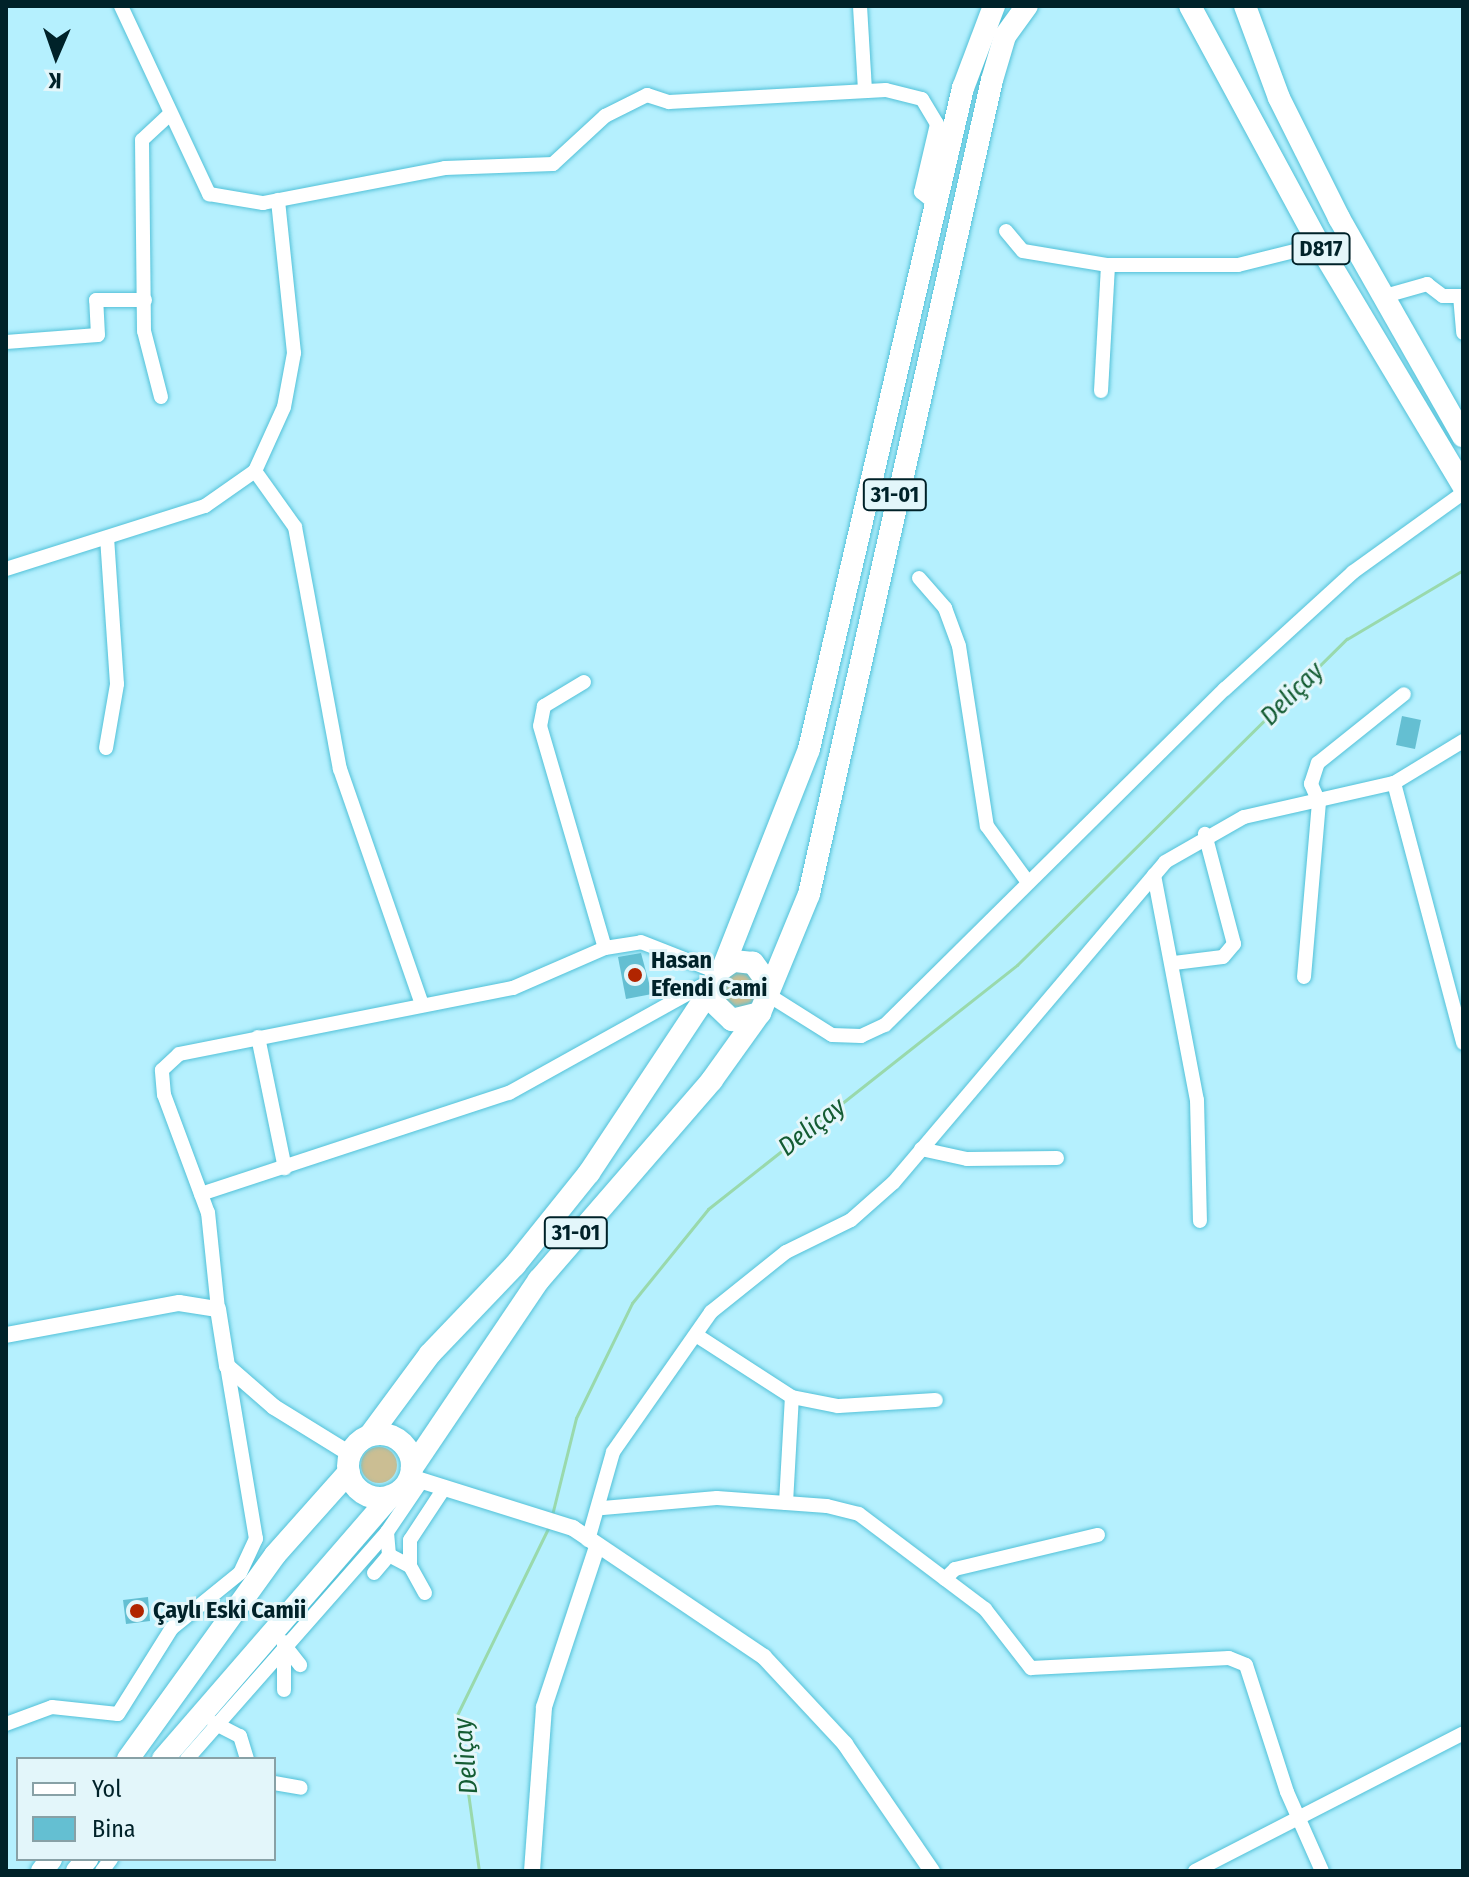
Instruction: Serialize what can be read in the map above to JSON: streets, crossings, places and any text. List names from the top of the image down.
{
  "streets": {
    "highway": ["D817", "31-01"]
  },
  "water": ["Deliçay"],
  "places": ["Hasan Efendi Cami", "Çaylı Eski Camii"],
  "legend": ["Yol", "Bina"],
  "north": "bottom"
}
